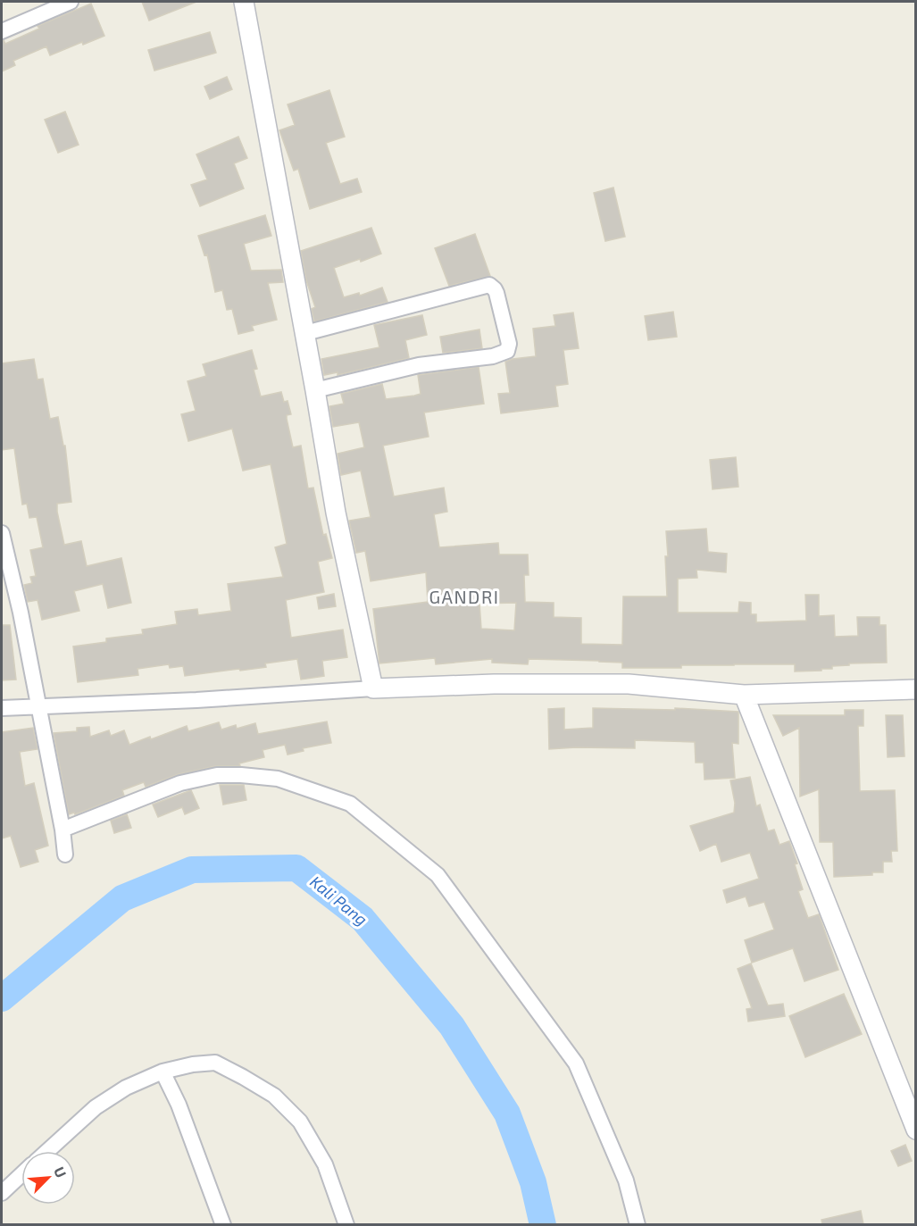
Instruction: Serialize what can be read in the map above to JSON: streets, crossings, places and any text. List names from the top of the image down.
{
  "districts": ["GANDRI"],
  "water": ["Kali Pang"],
  "north": "top right"
}
